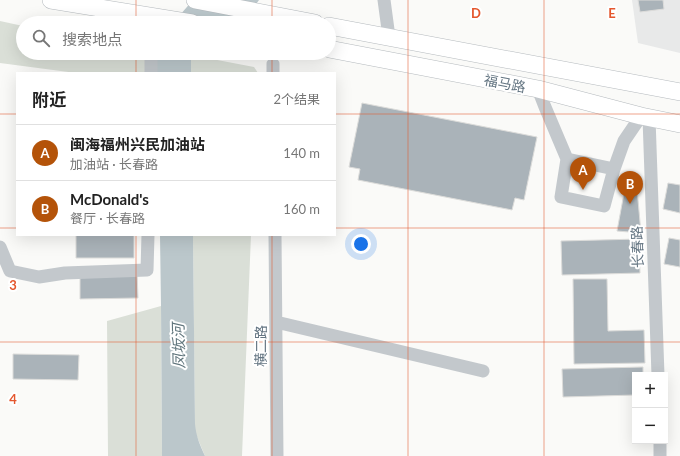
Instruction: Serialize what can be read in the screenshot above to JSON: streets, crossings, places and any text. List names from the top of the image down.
{
  "streets": {
    "main road": ["福马路"],
    "street": ["长春路", "横二路"]
  },
  "crossings": [
    ["福马路", "长春路"]
  ],
  "water": ["凤坂河"],
  "page": {
    "search": "搜索地点",
    "heading": ["附近", "2个结果"],
    "list": [
      {
        "mark": "A",
        "name": "闽海福州兴民加油站",
        "note": "加油站 · 长春路",
        "value": "140 m"
      },
      {
        "mark": "B",
        "name": "McDonald's",
        "note": "餐厅 · 长春路",
        "value": "160 m"
      }
    ],
    "pins": ["A", "B"],
    "map_buttons": ["+", "−"]
  },
  "grid": {
    "columns": ["D", "E"],
    "rows": ["3", "4"]
  }
}
